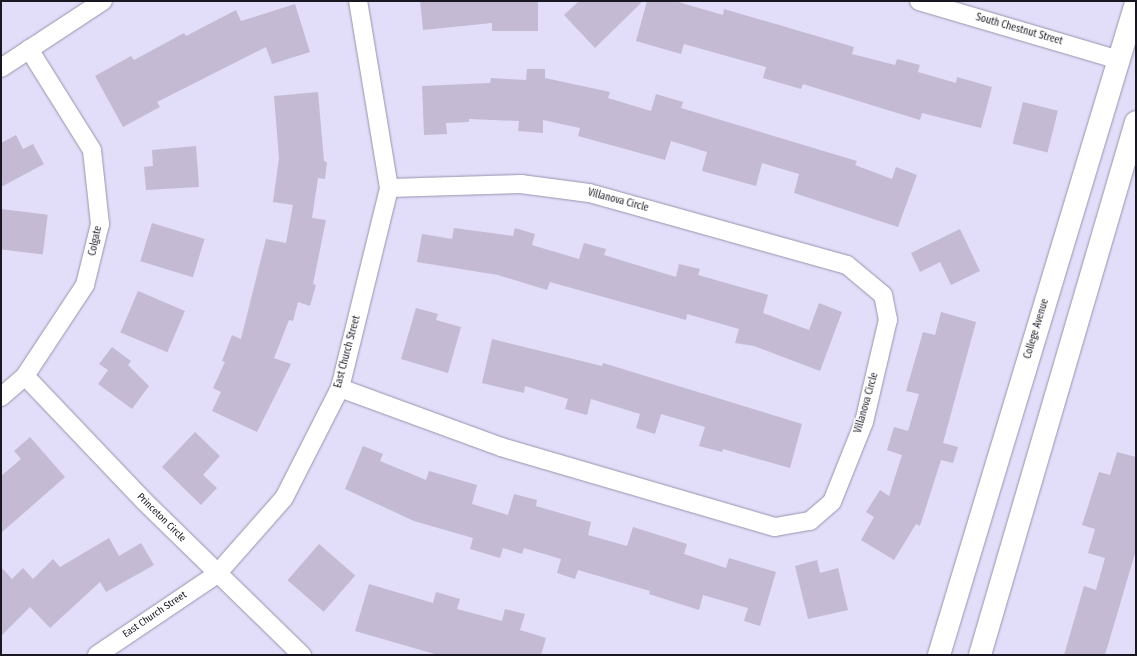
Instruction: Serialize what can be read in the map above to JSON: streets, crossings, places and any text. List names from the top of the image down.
{
  "streets": {
    "main road": ["College Avenue"],
    "street": [
      "South Chestnut Street",
      "Villanova Circle",
      "Colgate",
      "East Church Street",
      "Princeton Circle"
    ]
  },
  "crossings": [
    ["South Chestnut Street", "College Avenue"],
    ["Villanova Circle", "East Church Street"],
    ["Colgate", "Princeton Circle"],
    ["East Church Street", "Princeton Circle"]
  ]
}
